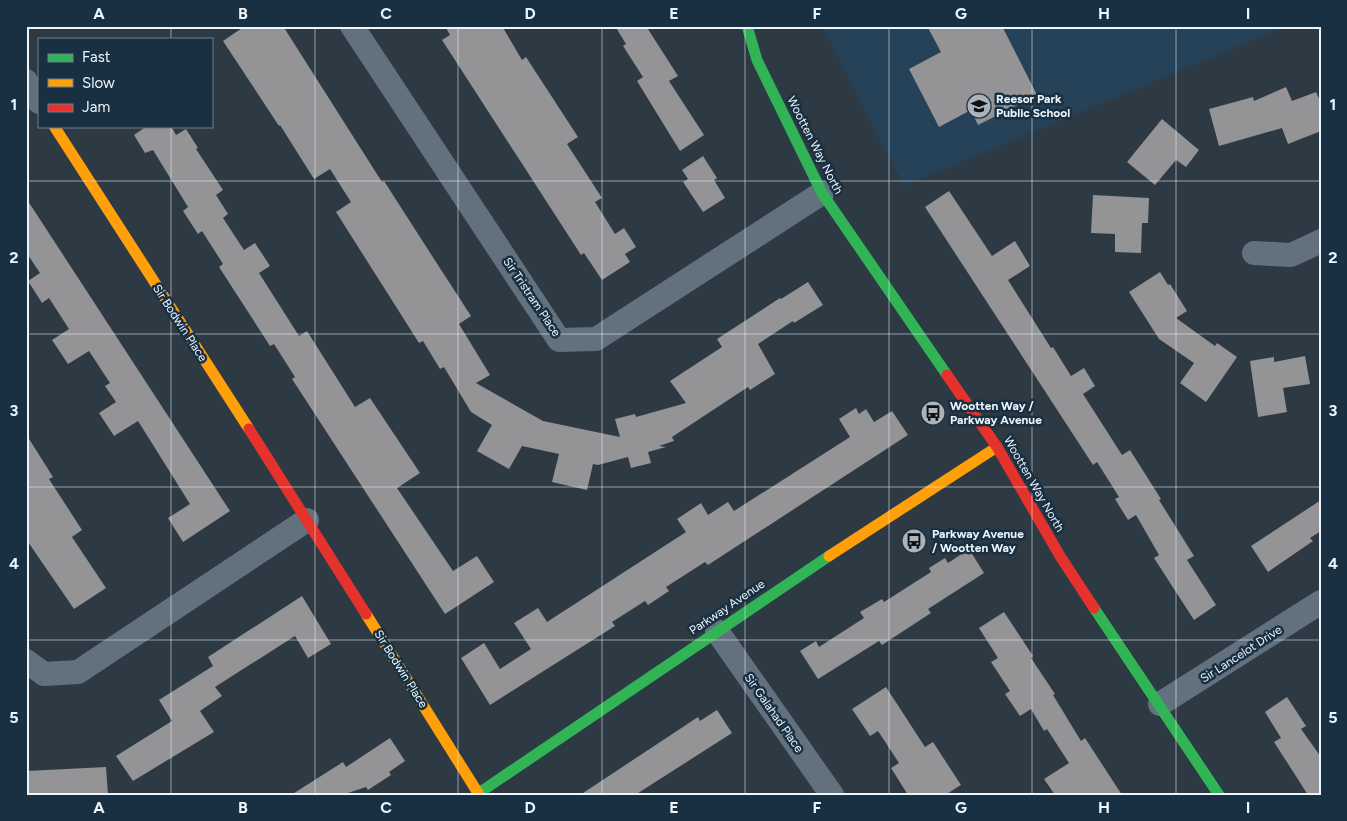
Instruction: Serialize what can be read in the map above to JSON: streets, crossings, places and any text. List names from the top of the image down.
{
  "streets": {
    "street": [
      "Wootten Way North",
      "Sir Tristram Place",
      "Sir Bodwin Place",
      "Parkway Avenue",
      "Sir Lancelot Drive",
      "Sir Galahad Place"
    ]
  },
  "crossings": [
    ["Wootten Way North", "Sir Tristram Place"],
    ["Wootten Way North", "Parkway Avenue"],
    ["Wootten Way North", "Sir Lancelot Drive"],
    ["Sir Bodwin Place", "Parkway Avenue"],
    ["Parkway Avenue", "Sir Galahad Place"]
  ],
  "places": {
    "school or university": ["Reesor Park Public School"],
    "bus stop": ["Wootten Way / Parkway Avenue", "Parkway Avenue / Wootten Way"]
  },
  "legend": ["Fast", "Slow", "Jam"],
  "grid": {
    "columns": [
      "A",
      "B",
      "C",
      "D",
      "E",
      "F",
      "G",
      "H",
      "I"
    ],
    "rows": [
      "1",
      "2",
      "3",
      "4",
      "5"
    ]
  }
}
